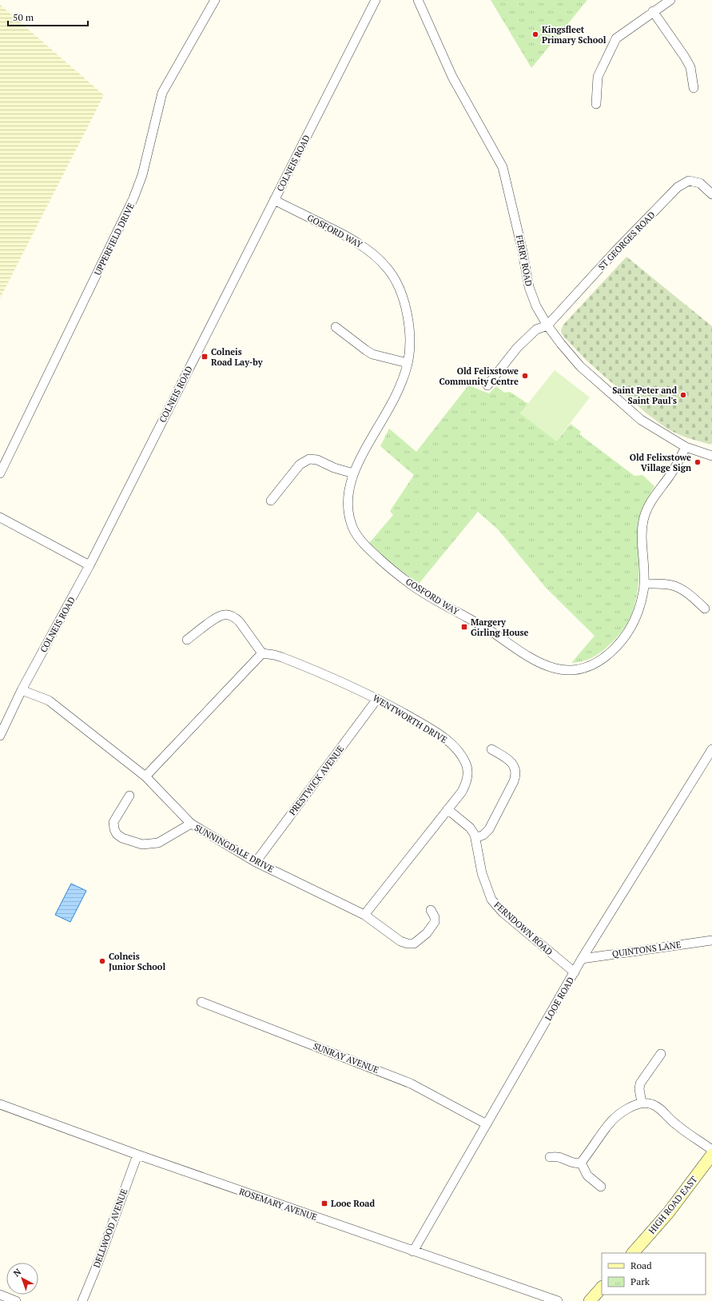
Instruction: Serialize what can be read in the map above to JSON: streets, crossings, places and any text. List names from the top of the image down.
{
  "streets": {
    "street": [
      "COLNEIS ROAD",
      "GOSFORD WAY",
      "UPPERFIELD DRIVE",
      "ST GEORGES ROAD",
      "FERRY ROAD",
      "WENTWORTH DRIVE",
      "PRESTWICK AVENUE",
      "SUNNINGDALE DRIVE",
      "FERNDOWN ROAD",
      "QUINTONS LANE",
      "LOOE ROAD",
      "SUNRAY AVENUE",
      "ROSEMARY AVENUE",
      "HIGH ROAD EAST",
      "DELLWOOD AVENUE"
    ]
  },
  "crossings": [
    ["COLNEIS ROAD", "GOSFORD WAY"],
    ["COLNEIS ROAD", "SUNNINGDALE DRIVE"],
    ["GOSFORD WAY", "FERRY ROAD"],
    ["ST GEORGES ROAD", "FERRY ROAD"],
    ["WENTWORTH DRIVE", "PRESTWICK AVENUE"],
    ["WENTWORTH DRIVE", "SUNNINGDALE DRIVE"],
    ["WENTWORTH DRIVE", "FERNDOWN ROAD"],
    ["PRESTWICK AVENUE", "SUNNINGDALE DRIVE"],
    ["FERNDOWN ROAD", "LOOE ROAD"],
    ["QUINTONS LANE", "LOOE ROAD"],
    ["LOOE ROAD", "SUNRAY AVENUE"],
    ["LOOE ROAD", "ROSEMARY AVENUE"],
    ["ROSEMARY AVENUE", "DELLWOOD AVENUE"]
  ],
  "places": {
    "other": [
      "Kingsfleet Primary School",
      "Old Felixstowe Community Centre",
      "Saint Peter and Saint Paul's",
      "Old Felixstowe Village Sign",
      "Colneis Junior School"
    ],
    "transit": ["Colneis Road Lay-by", "Margery Girling House", "Looe Road"]
  },
  "legend": ["Road", "Park"],
  "scale_bar": "50 m",
  "north": "top left"
}
